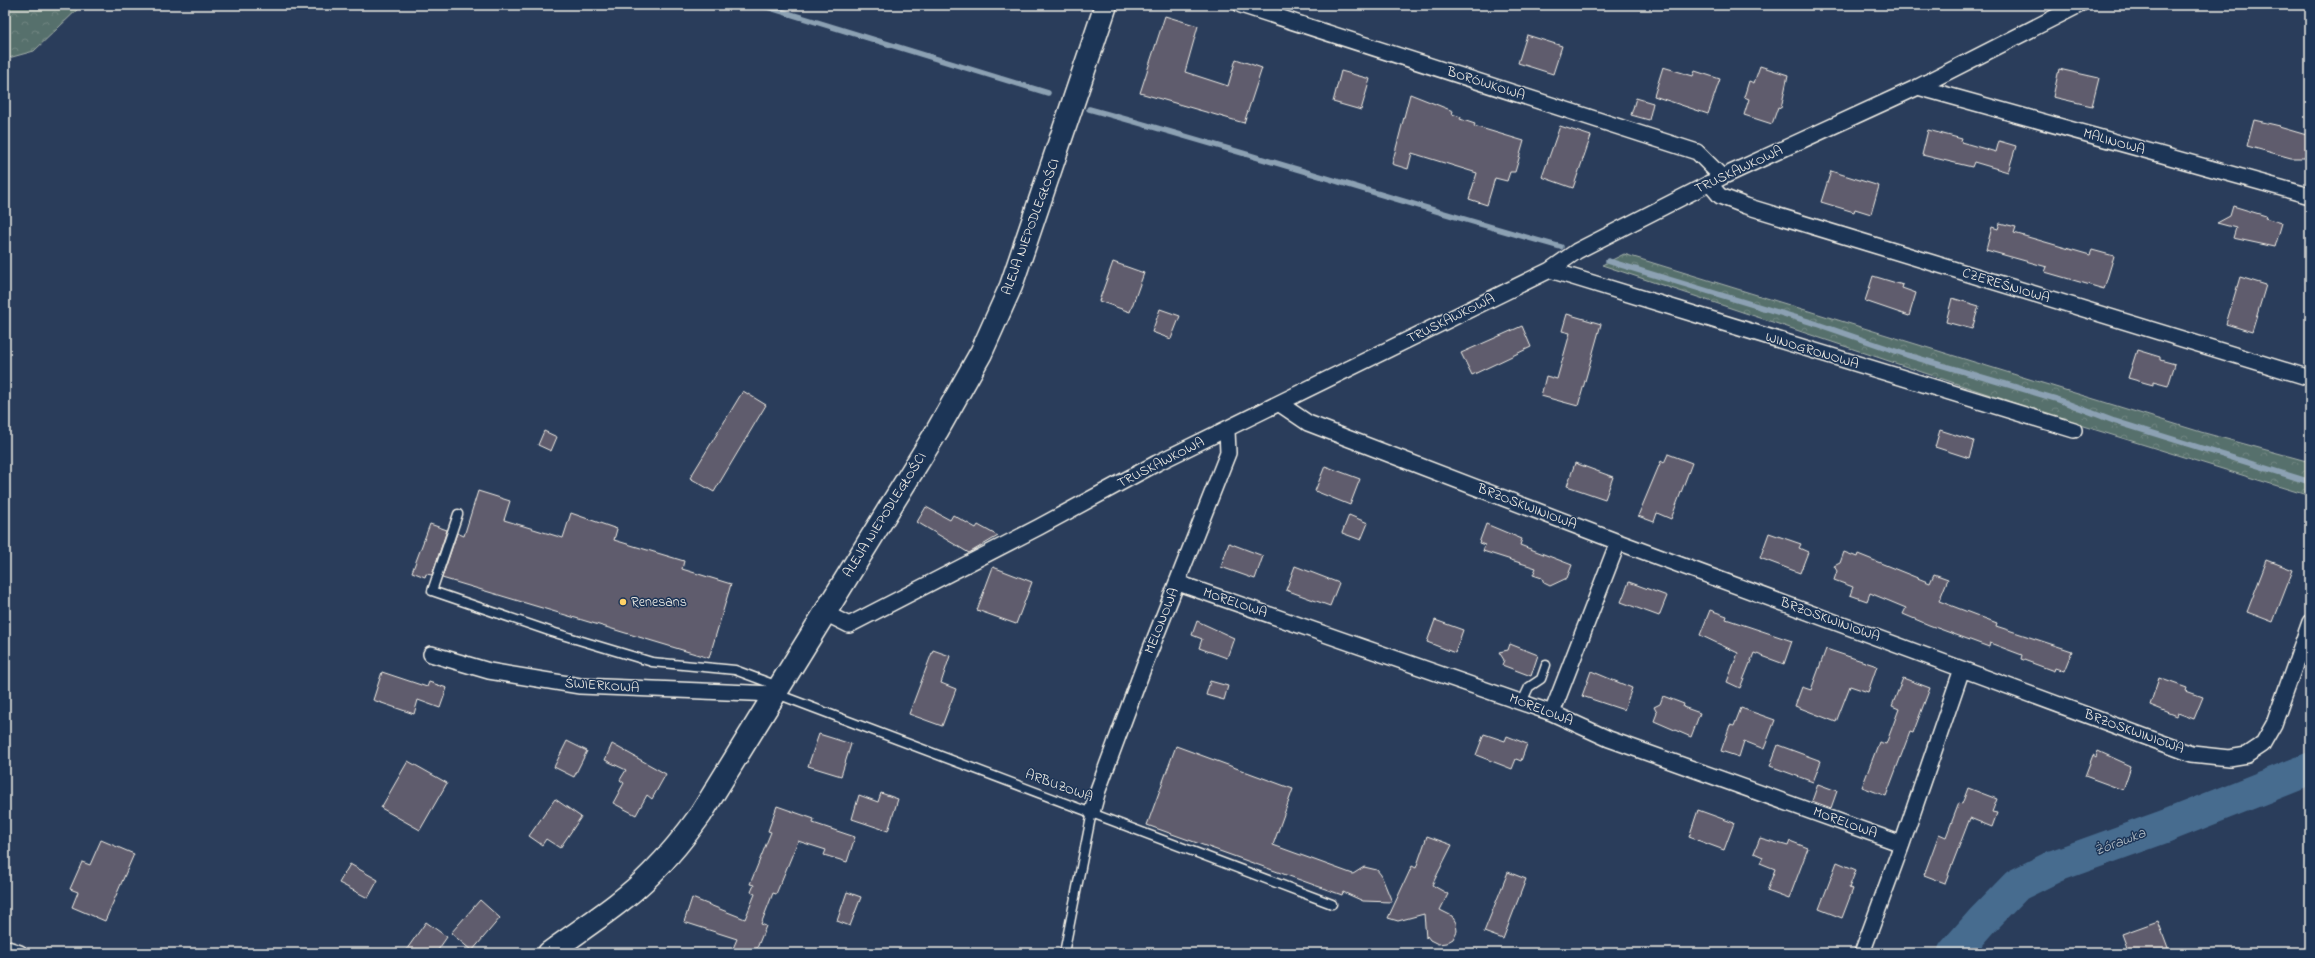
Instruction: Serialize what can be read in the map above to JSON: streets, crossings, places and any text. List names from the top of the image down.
{
  "streets": {
    "street": [
      "BORÓWKOWA",
      "MALINOWA",
      "TRUSKAWKOWA",
      "ALEJA NIEPODLEGŁOŚCI",
      "CZEREŚNIOWA",
      "WINOGRONOWA",
      "BRZOSKWINIOWA",
      "MORELOWA",
      "MELONOWA",
      "ŚWIERKOWA"
    ],
    "lane": ["ARBUZOWA"]
  },
  "crossings": [
    ["BORÓWKOWA", "TRUSKAWKOWA"],
    ["BORÓWKOWA", "CZEREŚNIOWA"],
    ["MALINOWA", "TRUSKAWKOWA"],
    ["TRUSKAWKOWA", "ALEJA NIEPODLEGŁOŚCI"],
    ["TRUSKAWKOWA", "CZEREŚNIOWA"],
    ["TRUSKAWKOWA", "WINOGRONOWA"],
    ["TRUSKAWKOWA", "BRZOSKWINIOWA"],
    ["TRUSKAWKOWA", "MELONOWA"],
    ["ALEJA NIEPODLEGŁOŚCI", "ŚWIERKOWA"],
    ["ALEJA NIEPODLEGŁOŚCI", "ARBUZOWA"],
    ["MORELOWA", "MELONOWA"],
    ["MELONOWA", "ARBUZOWA"],
    ["ŚWIERKOWA", "ARBUZOWA"]
  ],
  "water": ["Żórawka"],
  "places": ["Renesans"]
}
